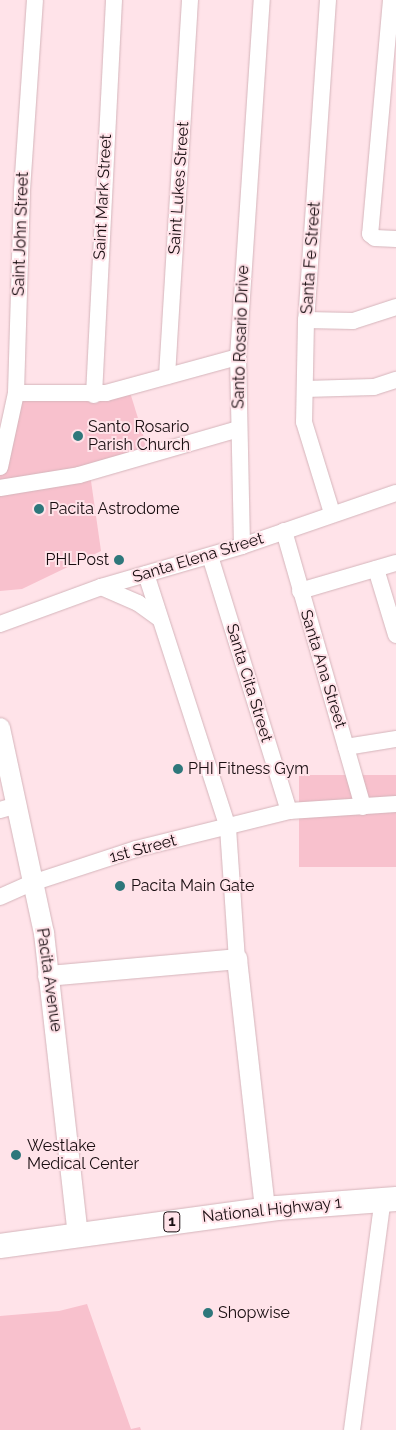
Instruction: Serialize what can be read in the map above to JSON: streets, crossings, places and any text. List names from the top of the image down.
{
  "streets": {
    "highway": ["National Highway 1", "1"],
    "main road": ["Pacita Avenue"],
    "street": [
      "Saint Lukes Street",
      "Saint Mark Street",
      "Saint John Street",
      "Santa Fe Street",
      "Santo Rosario Drive",
      "Santa Elena Street",
      "Santa Ana Street",
      "Santa Cita Street",
      "1st Street"
    ]
  },
  "crossings": [
    ["Santa Fe Street", "Santa Elena Street"],
    ["Santa Elena Street", "Santa Ana Street"],
    ["Santa Elena Street", "Santa Cita Street"],
    ["Santa Ana Street", "1st Street"],
    ["Santa Cita Street", "1st Street"],
    ["1st Street", "Pacita Avenue"],
    ["Pacita Avenue", "National Highway 1"]
  ],
  "places": [
    "Santo Rosario Parish Church",
    "Pacita Astrodome",
    "PHLPost",
    "PHI Fitness Gym",
    "Pacita Main Gate",
    "Westlake Medical Center",
    "Shopwise"
  ]
}
